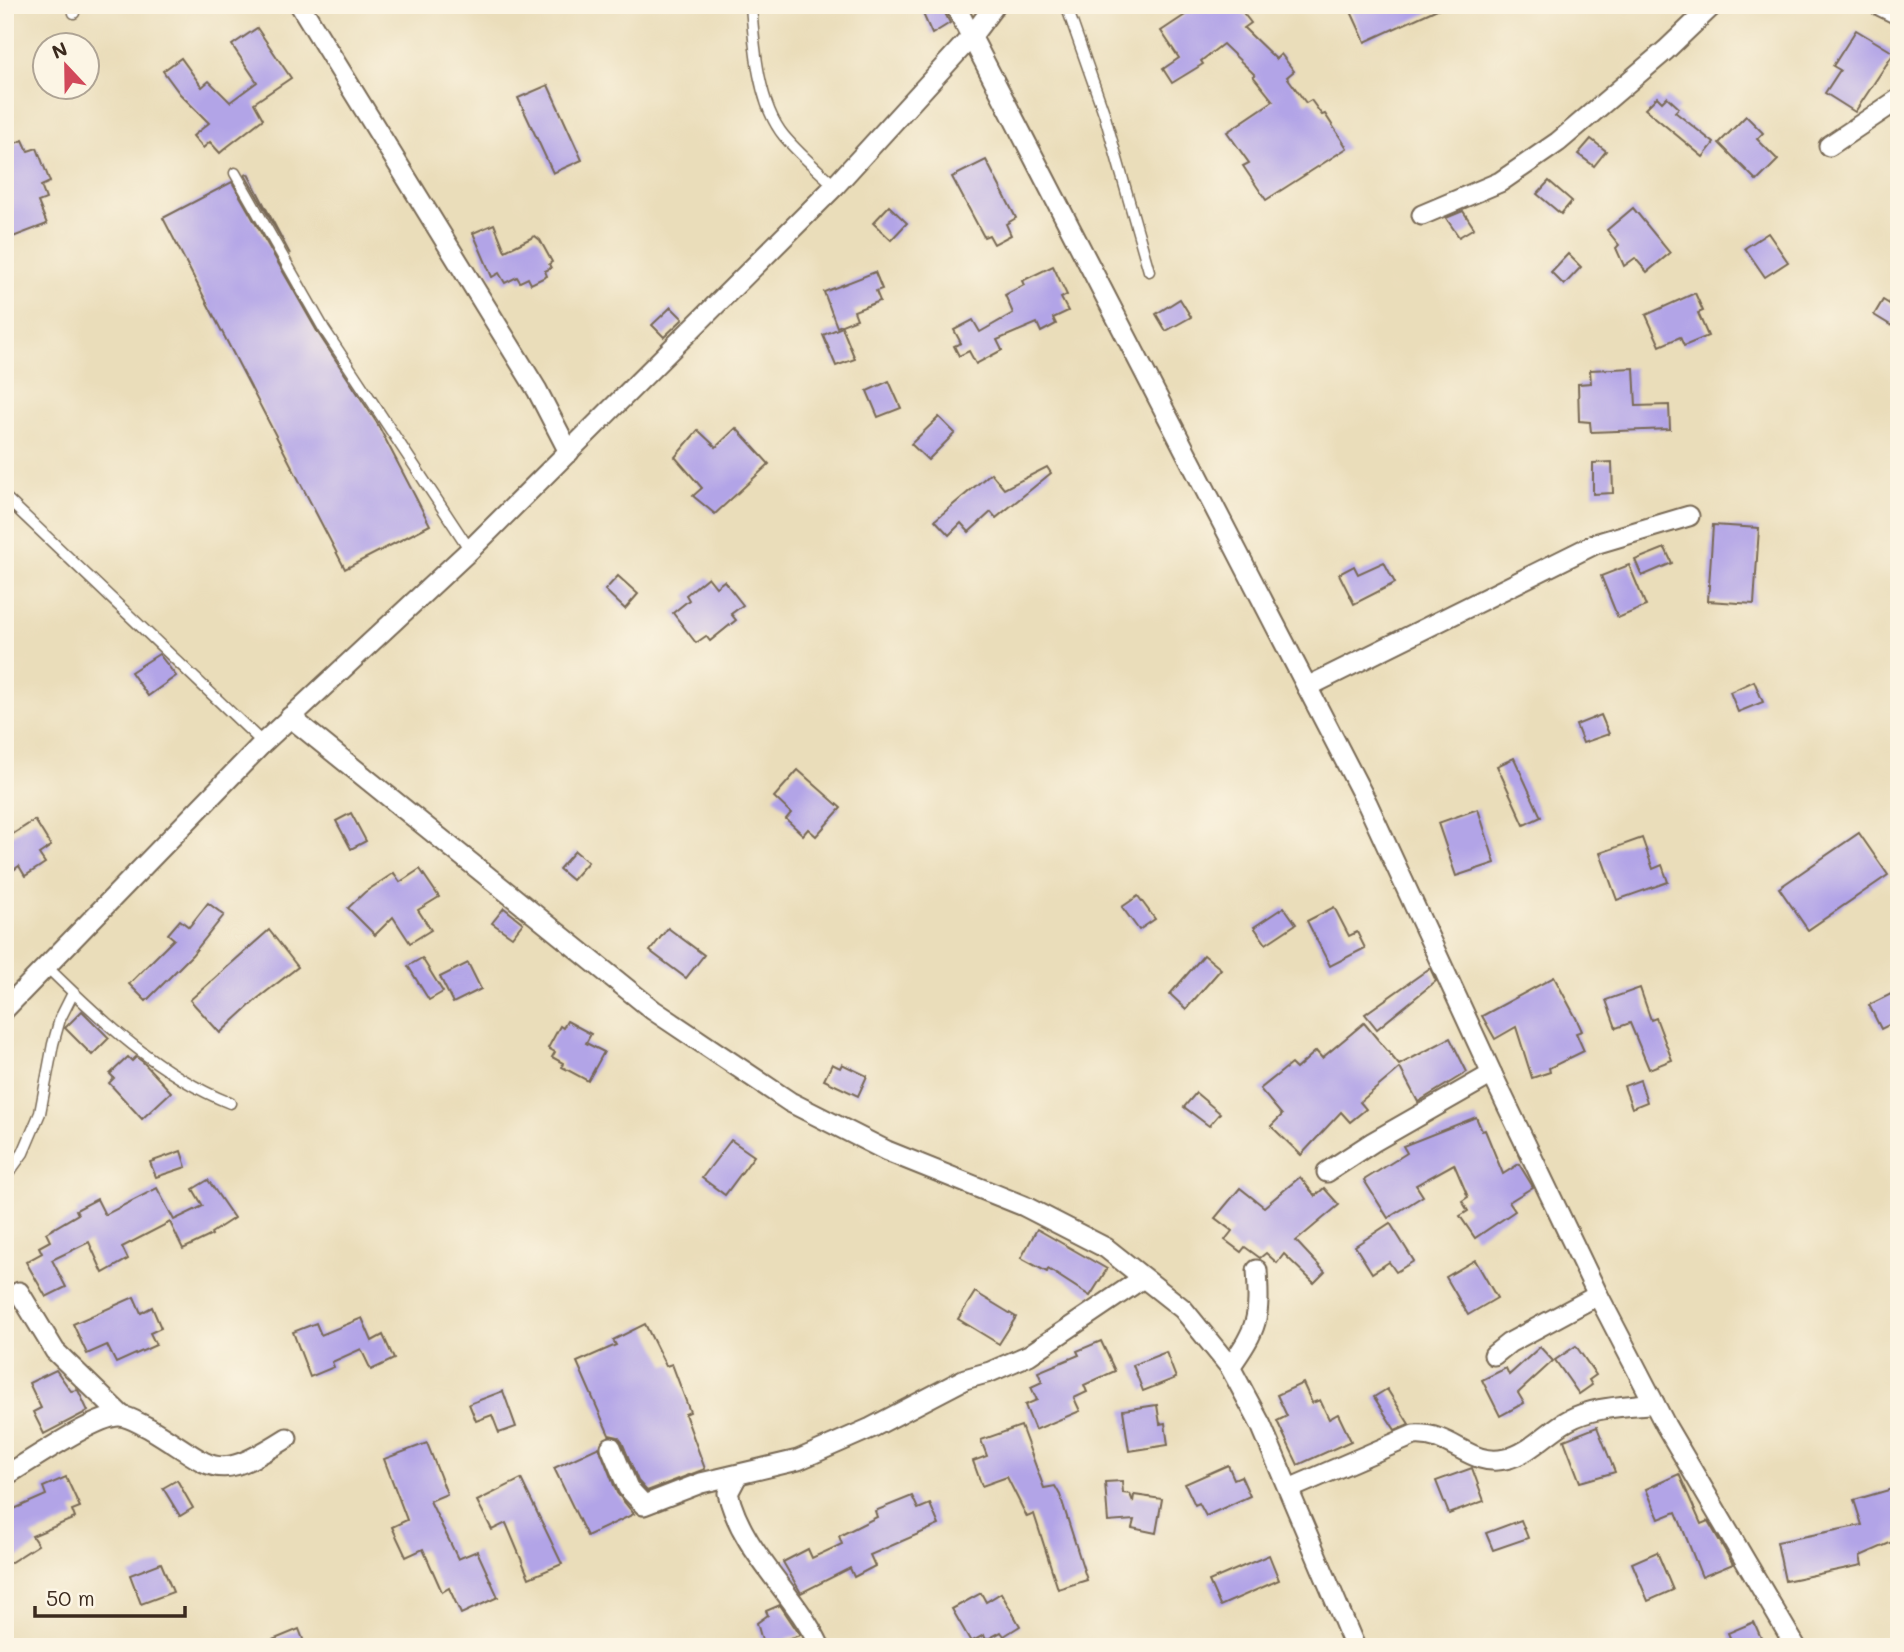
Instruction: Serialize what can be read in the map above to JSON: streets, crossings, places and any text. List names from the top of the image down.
{
  "scale_bar": "50 m",
  "north": "top"
}
